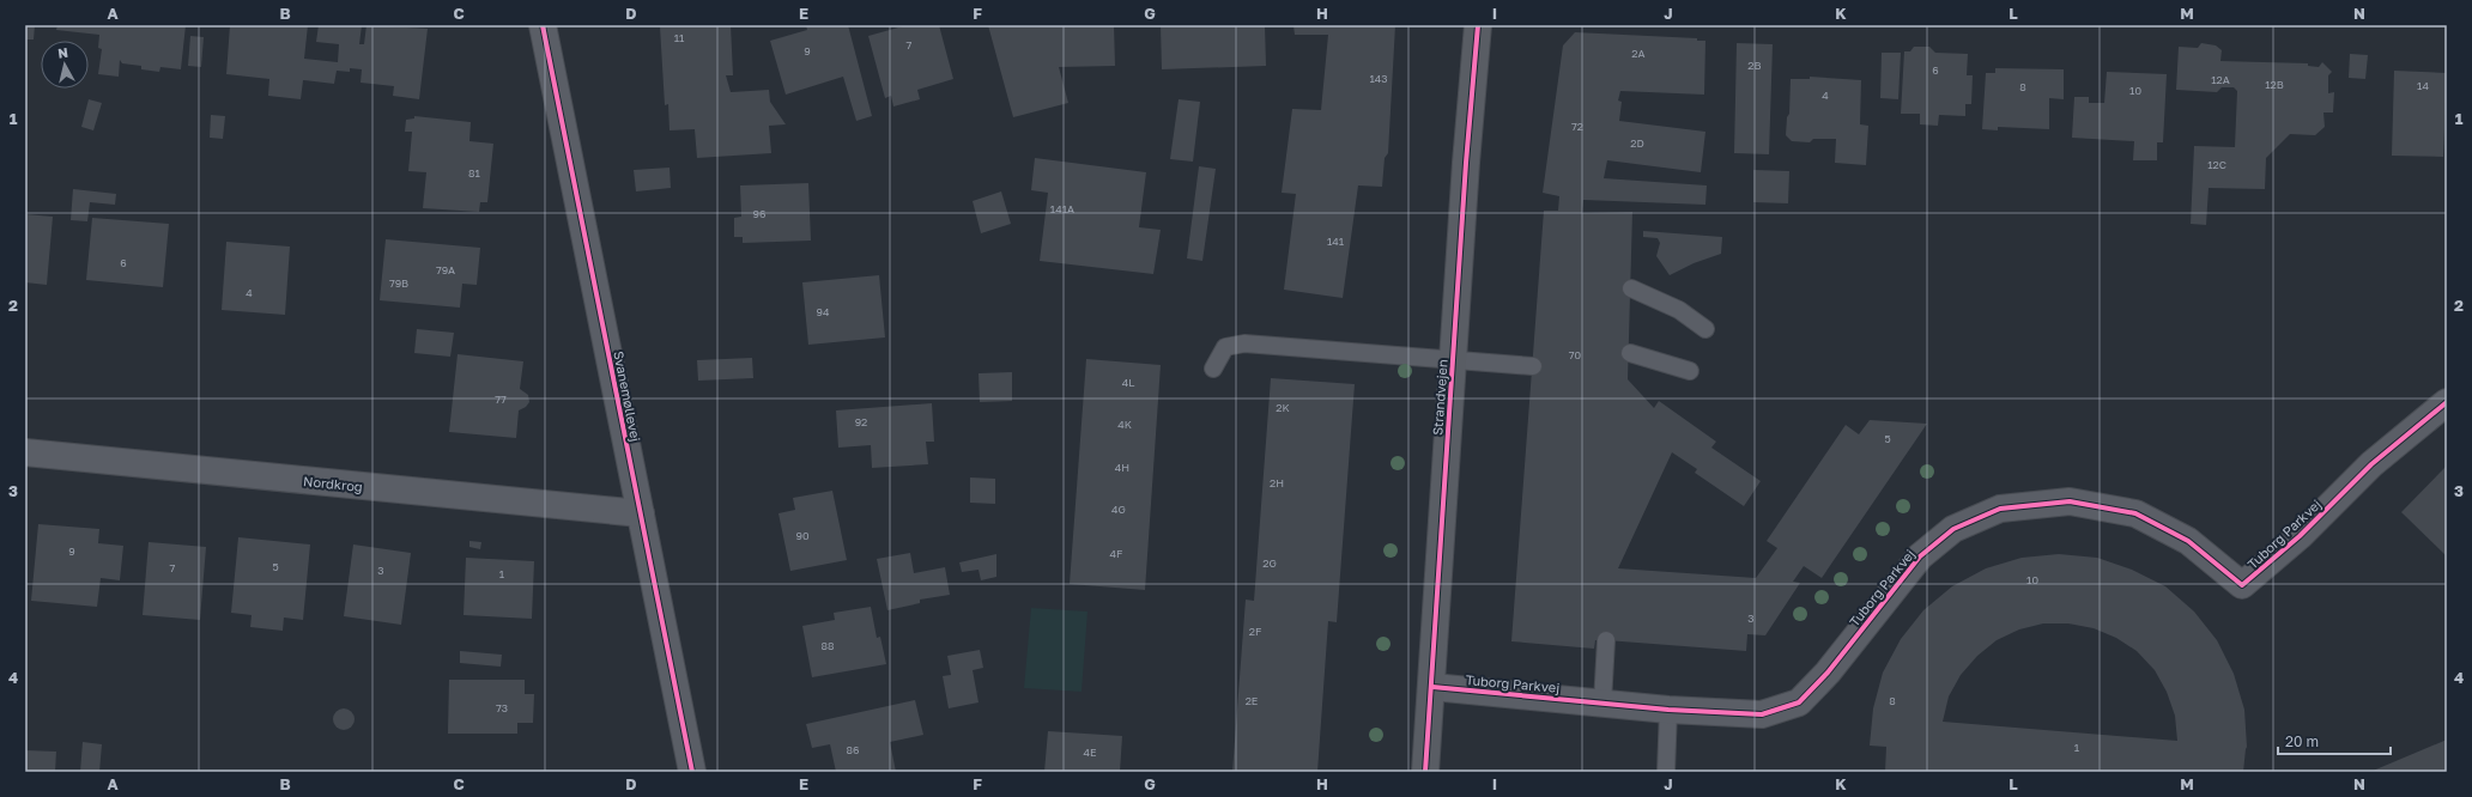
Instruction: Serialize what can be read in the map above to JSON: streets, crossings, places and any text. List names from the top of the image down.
{
  "streets": {
    "main road": ["Strandvejen"],
    "street": ["Svanemøllevej", "Nordkrog", "Tuborg Parkvej"]
  },
  "crossings": [
    ["Svanemøllevej", "Nordkrog"],
    ["Strandvejen", "Tuborg Parkvej"]
  ],
  "house_numbers": [
    "11",
    "7",
    "9",
    "2A",
    "2B",
    "6",
    "143",
    "12A",
    "12B",
    "14",
    "8",
    "10",
    "4",
    "72",
    "2D",
    "12C",
    "81",
    "141A",
    "96",
    "141",
    "6",
    "79A",
    "79B",
    "4",
    "94",
    "70",
    "4L",
    "77",
    "2K",
    "92",
    "4K",
    "5",
    "4H",
    "2H",
    "4G",
    "90",
    "9",
    "4F",
    "2G",
    "5",
    "7",
    "3",
    "1",
    "10",
    "3",
    "2F",
    "88",
    "2E",
    "8",
    "73",
    "1",
    "86",
    "4E"
  ],
  "scale_bar": "20 m",
  "north": "top",
  "grid": {
    "columns": [
      "A",
      "B",
      "C",
      "D",
      "E",
      "F",
      "G",
      "H",
      "I",
      "J",
      "K",
      "L",
      "M",
      "N"
    ],
    "rows": [
      "1",
      "2",
      "3",
      "4"
    ]
  }
}
